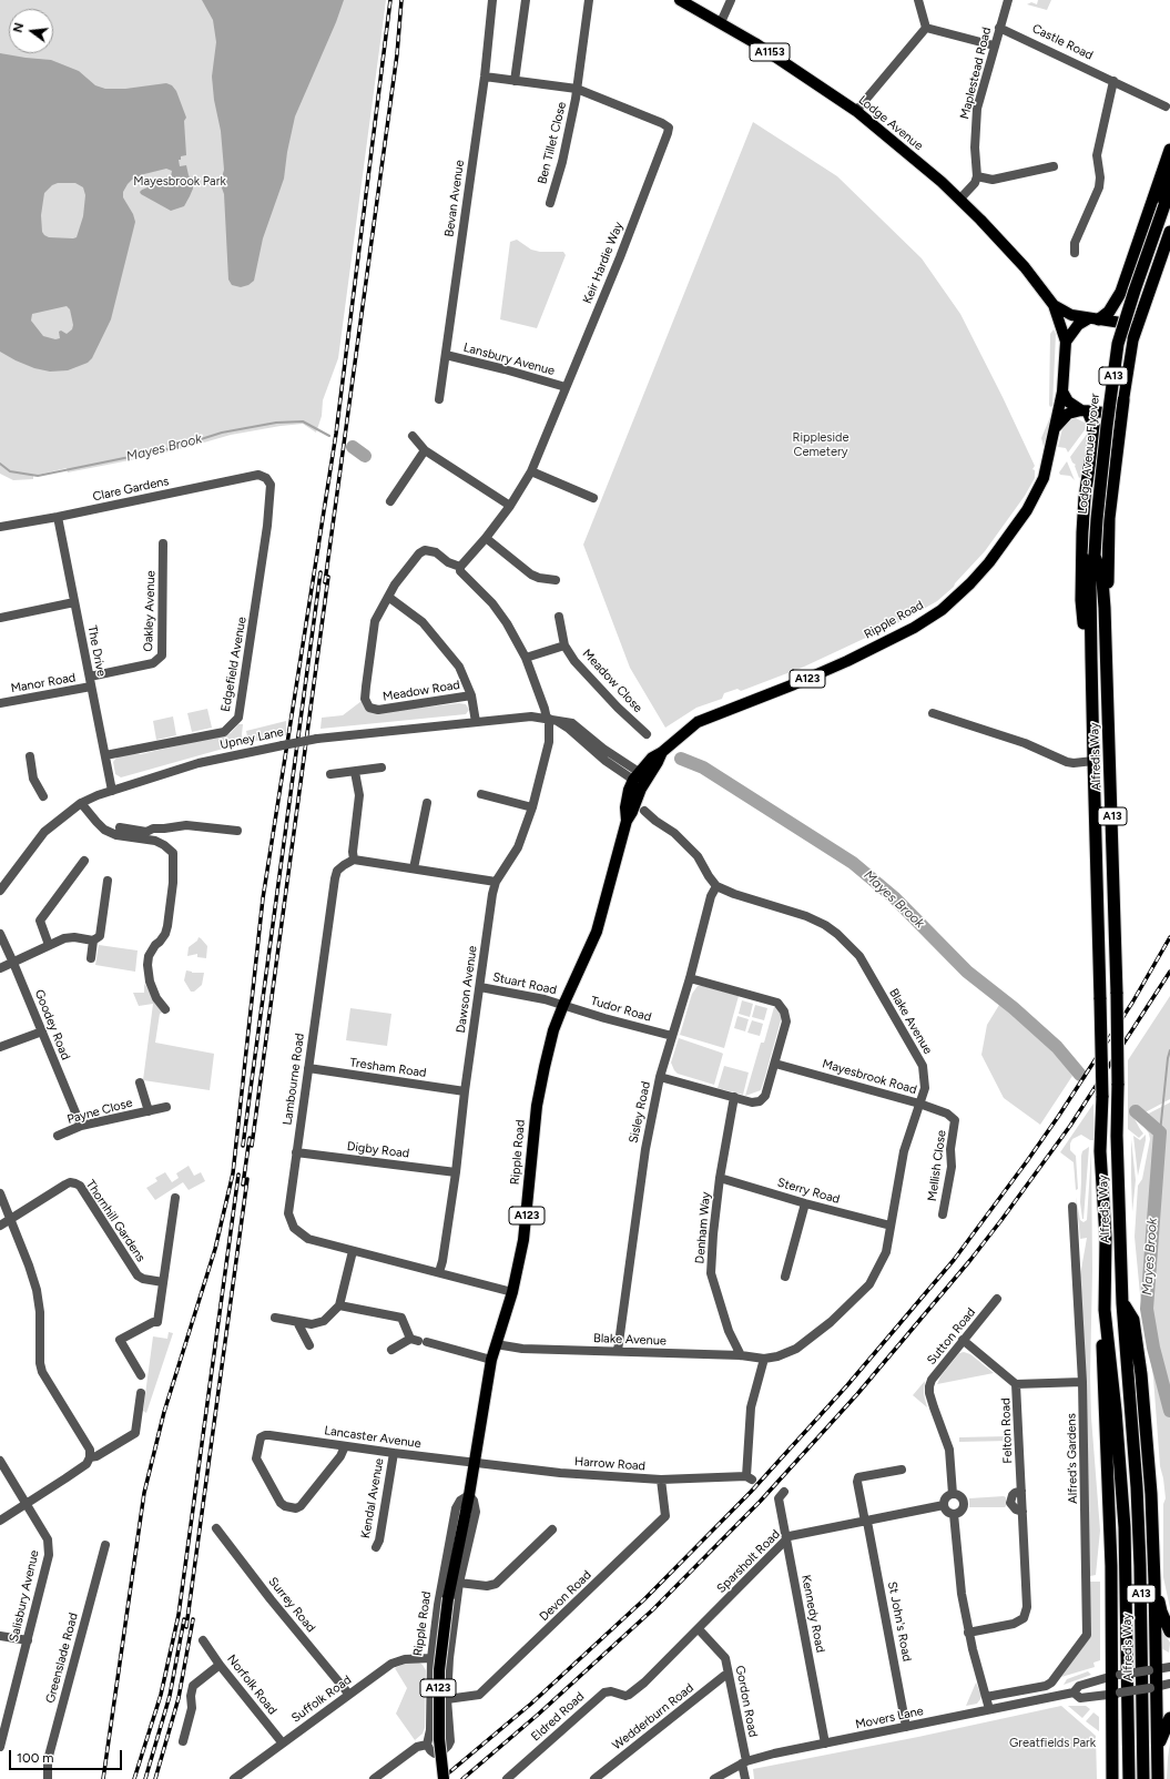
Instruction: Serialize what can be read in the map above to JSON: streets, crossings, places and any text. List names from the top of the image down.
{
  "streets": {
    "highway": ["A13", "Lodge Avenue Flyover", "Alfred's Way"],
    "main road": [
      "A1153",
      "Lodge Avenue",
      "Ripple Road",
      "A123"
    ],
    "street": [
      "Castle Road",
      "Maplestead Road",
      "Ben Tillet Close",
      "Bevan Avenue",
      "Keir Hardie Way",
      "Lansbury Avenue",
      "Clare Gardens",
      "Oakley Avenue",
      "The Drive",
      "Edgefield Avenue",
      "Meadow Close",
      "Manor Road",
      "Meadow Road",
      "Upney Lane",
      "Stuart Road",
      "Dawson Avenue",
      "Tudor Road",
      "Blake Avenue",
      "Goodey Road",
      "Tresham Road",
      "Mayesbrook Road",
      "Lambourne Road",
      "Payne Close",
      "Sisley Road",
      "Digby Road",
      "Mellish Close",
      "Sterry Road",
      "Thornhill Gardens",
      "Denham Way",
      "Sutton Road",
      "Felton Road",
      "Lancaster Avenue",
      "Alfred's Gardens",
      "Harrow Road",
      "Kendal Avenue",
      "Sparsholt Road",
      "Salisbury Avenue",
      "Devon Road",
      "Surrey Road",
      "Kennedy Road",
      "St John's Road",
      "Greenslade Road",
      "Norfolk Road",
      "Suffolk Road",
      "Gordon Road",
      "Eldred Road",
      "Wedderburn Road",
      "Movers Lane"
    ]
  },
  "crossings": [
    ["Castle Road", "Maplestead Road"],
    ["Lodge Avenue", "A13"],
    ["Lodge Avenue", "Ripple Road"],
    ["Ben Tillet Close", "Keir Hardie Way"],
    ["Bevan Avenue", "Lansbury Avenue"],
    ["Keir Hardie Way", "Lansbury Avenue"],
    ["Keir Hardie Way", "Meadow Road"],
    ["A13", "Lodge Avenue Flyover"],
    ["A13", "Ripple Road"],
    ["A13", "Alfred's Way"],
    ["A13", "Movers Lane"],
    ["Lodge Avenue Flyover", "Alfred's Way"],
    ["Clare Gardens", "The Drive"],
    ["Clare Gardens", "Edgefield Avenue"],
    ["Oakley Avenue", "The Drive"],
    ["Ripple Road", "Upney Lane"],
    ["Ripple Road", "Stuart Road"],
    ["Ripple Road", "Tudor Road"],
    ["Ripple Road", "Blake Avenue"],
    ["Ripple Road", "Lambourne Road"],
    ["Ripple Road", "Lancaster Avenue"],
    ["Ripple Road", "Harrow Road"],
    ["Ripple Road", "Devon Road"],
    ["Ripple Road", "Suffolk Road"],
    ["The Drive", "Edgefield Avenue"],
    ["The Drive", "Manor Road"],
    ["The Drive", "Upney Lane"],
    ["Meadow Road", "Upney Lane"],
    ["Meadow Road", "Dawson Avenue"],
    ["Upney Lane", "Dawson Avenue"],
    ["Stuart Road", "Dawson Avenue"],
    ["Stuart Road", "Tudor Road"],
    ["Dawson Avenue", "Tresham Road"],
    ["Dawson Avenue", "Lambourne Road"],
    ["Dawson Avenue", "Digby Road"],
    ["Tudor Road", "Sisley Road"],
    ["Blake Avenue", "Mayesbrook Road"],
    ["Blake Avenue", "Sisley Road"],
    ["Blake Avenue", "Sterry Road"],
    ["Blake Avenue", "Denham Way"],
    ["Blake Avenue", "Harrow Road"],
    ["Goodey Road", "Payne Close"],
    ["Tresham Road", "Lambourne Road"],
    ["Mayesbrook Road", "Mellish Close"],
    ["Lambourne Road", "Digby Road"],
    ["Sterry Road", "Denham Way"],
    ["Sutton Road", "Felton Road"],
    ["Sutton Road", "Sparsholt Road"],
    ["Lancaster Avenue", "Harrow Road"],
    ["Lancaster Avenue", "Kendal Avenue"],
    ["Harrow Road", "Devon Road"],
    ["Sparsholt Road", "Kennedy Road"],
    ["Sparsholt Road", "St John's Road"],
    ["Sparsholt Road", "Gordon Road"],
    ["Sparsholt Road", "Eldred Road"],
    ["Surrey Road", "Suffolk Road"],
    ["Kennedy Road", "Movers Lane"],
    ["St John's Road", "Movers Lane"],
    ["Norfolk Road", "Suffolk Road"],
    ["Gordon Road", "Wedderburn Road"],
    ["Gordon Road", "Movers Lane"]
  ],
  "water": ["Mayes Brook"],
  "parks": ["Mayesbrook Park", "Rippleside Cemetery", "Greatfields Park"],
  "scale_bar": "100 m",
  "north": "left"
}
